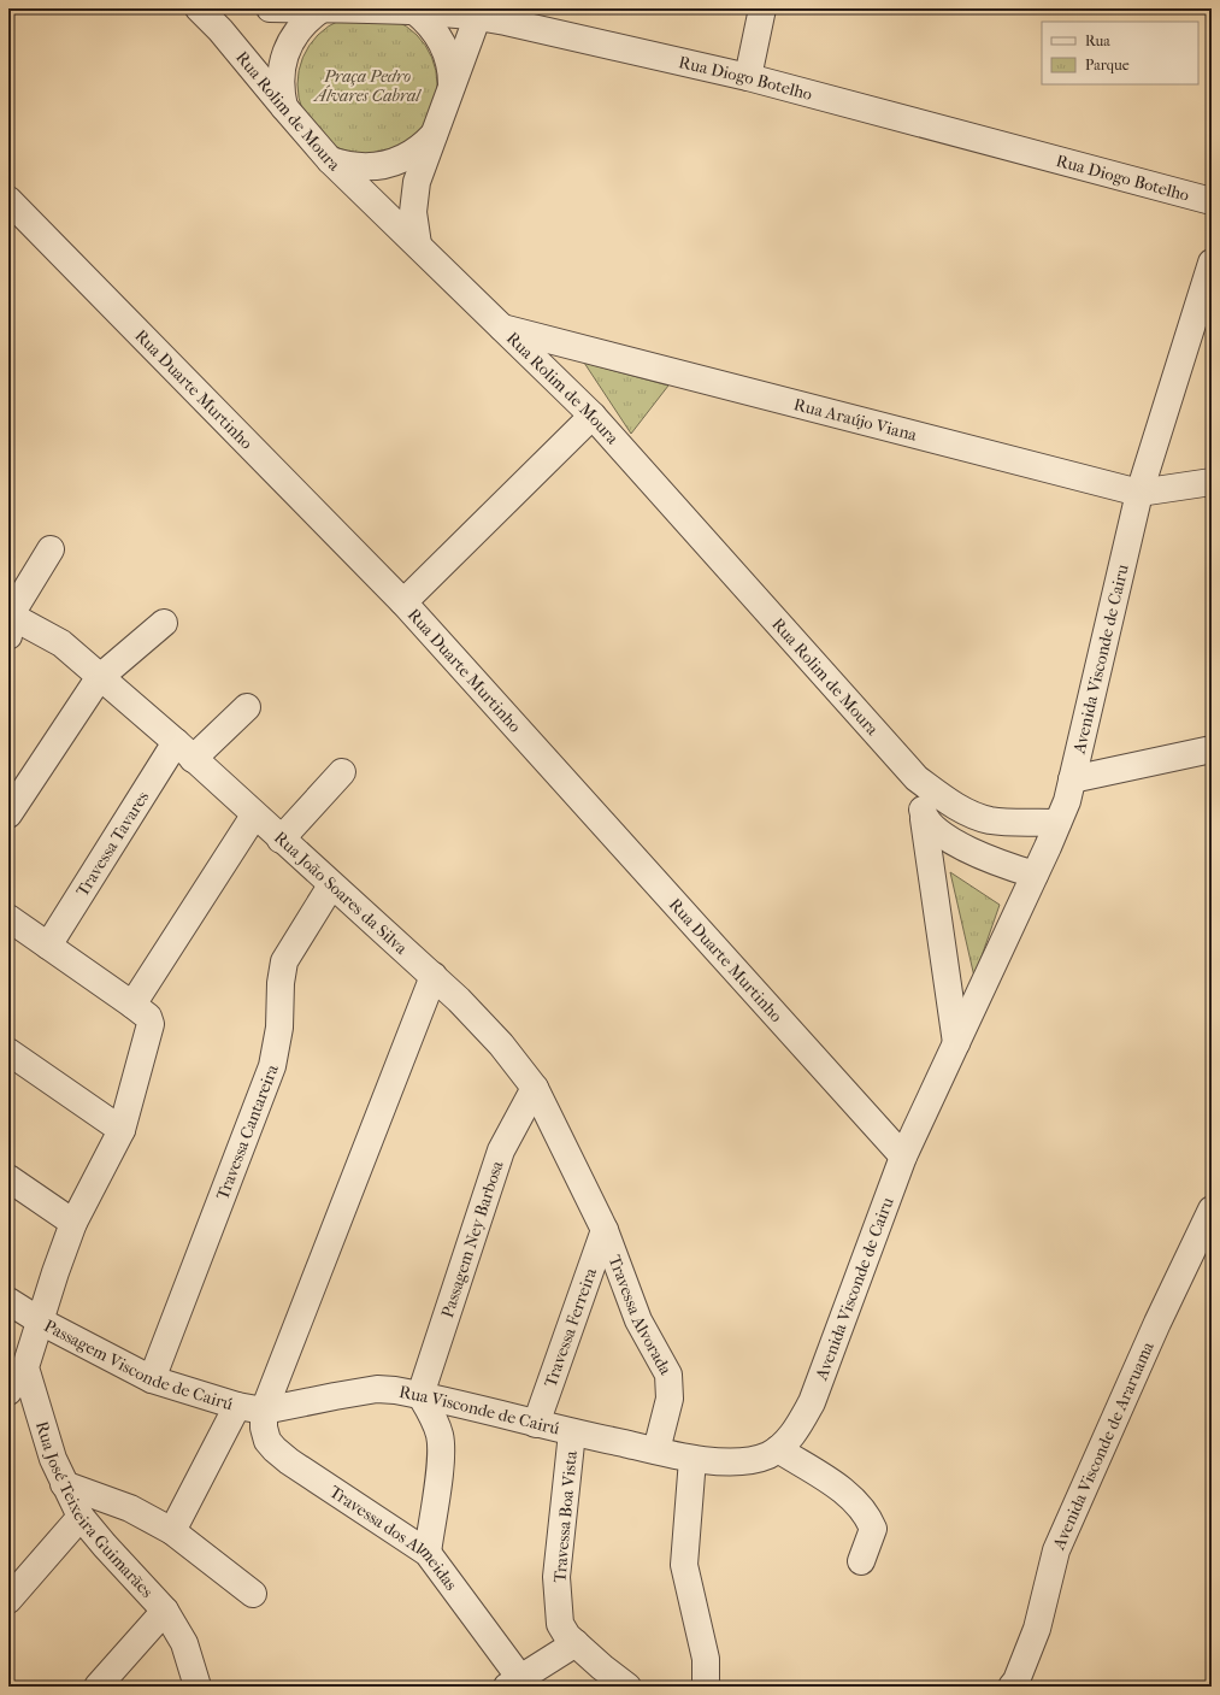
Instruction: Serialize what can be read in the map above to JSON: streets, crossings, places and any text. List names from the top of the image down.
{
  "streets": {
    "street": [
      "Rua Diogo Botelho",
      "Rua Rolim de Moura",
      "Rua Duarte Murtinho",
      "Rua Araújo Viana",
      "Avenida Visconde de Cairu",
      "Travessa Tavares",
      "Rua João Soares da Silva",
      "Travessa Cantareira",
      "Passagem Ney Barbosa",
      "Travessa Alvorada",
      "Travessa Ferreira",
      "Passagem Visconde de Cairú",
      "Rua Visconde de Cairú",
      "Avenida Visconde de Araruama",
      "Rua José Teixeira Guimarães",
      "Travessa Boa Vista",
      "Travessa dos Almeidas"
    ]
  },
  "crossings": [
    ["Rua Diogo Botelho", "Rua Rolim de Moura"],
    ["Rua Rolim de Moura", "Rua Araújo Viana"],
    ["Rua Rolim de Moura", "Avenida Visconde de Cairu"],
    ["Rua Duarte Murtinho", "Avenida Visconde de Cairu"],
    ["Rua Araújo Viana", "Avenida Visconde de Cairu"],
    ["Avenida Visconde de Cairu", "Rua Visconde de Cairú"],
    ["Travessa Tavares", "Rua João Soares da Silva"],
    ["Travessa Tavares", "Passagem Visconde de Cairú"],
    ["Rua João Soares da Silva", "Travessa Cantareira"],
    ["Rua João Soares da Silva", "Passagem Ney Barbosa"],
    ["Rua João Soares da Silva", "Travessa Alvorada"],
    ["Rua João Soares da Silva", "Travessa Ferreira"],
    ["Travessa Cantareira", "Passagem Visconde de Cairú"],
    ["Passagem Ney Barbosa", "Rua Visconde de Cairú"],
    ["Travessa Alvorada", "Travessa Ferreira"],
    ["Travessa Alvorada", "Rua Visconde de Cairú"],
    ["Travessa Ferreira", "Rua Visconde de Cairú"],
    ["Passagem Visconde de Cairú", "Rua Visconde de Cairú"],
    ["Passagem Visconde de Cairú", "Travessa dos Almeidas"],
    ["Rua Visconde de Cairú", "Travessa Boa Vista"],
    ["Rua Visconde de Cairú", "Travessa dos Almeidas"]
  ],
  "parks": ["Praça Pedro Álvares Cabral"],
  "legend": ["Rua", "Parque"]
}
